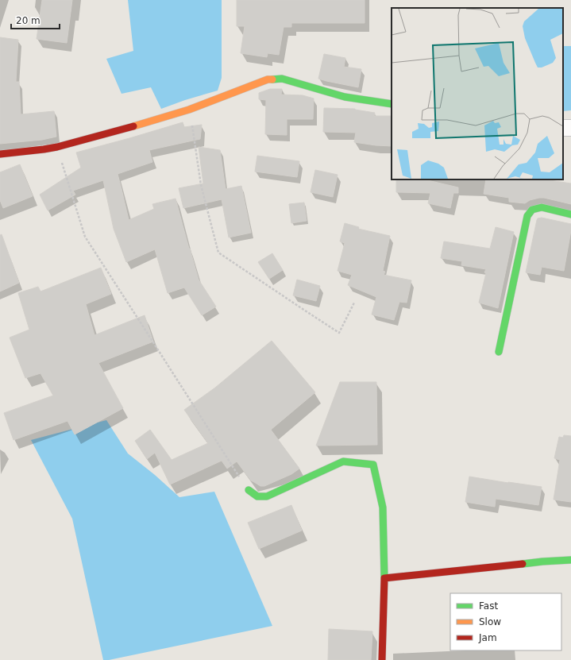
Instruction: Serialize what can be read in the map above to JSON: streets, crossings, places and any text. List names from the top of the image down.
{
  "legend": ["Fast", "Slow", "Jam"],
  "scale_bar": "20 m"
}
